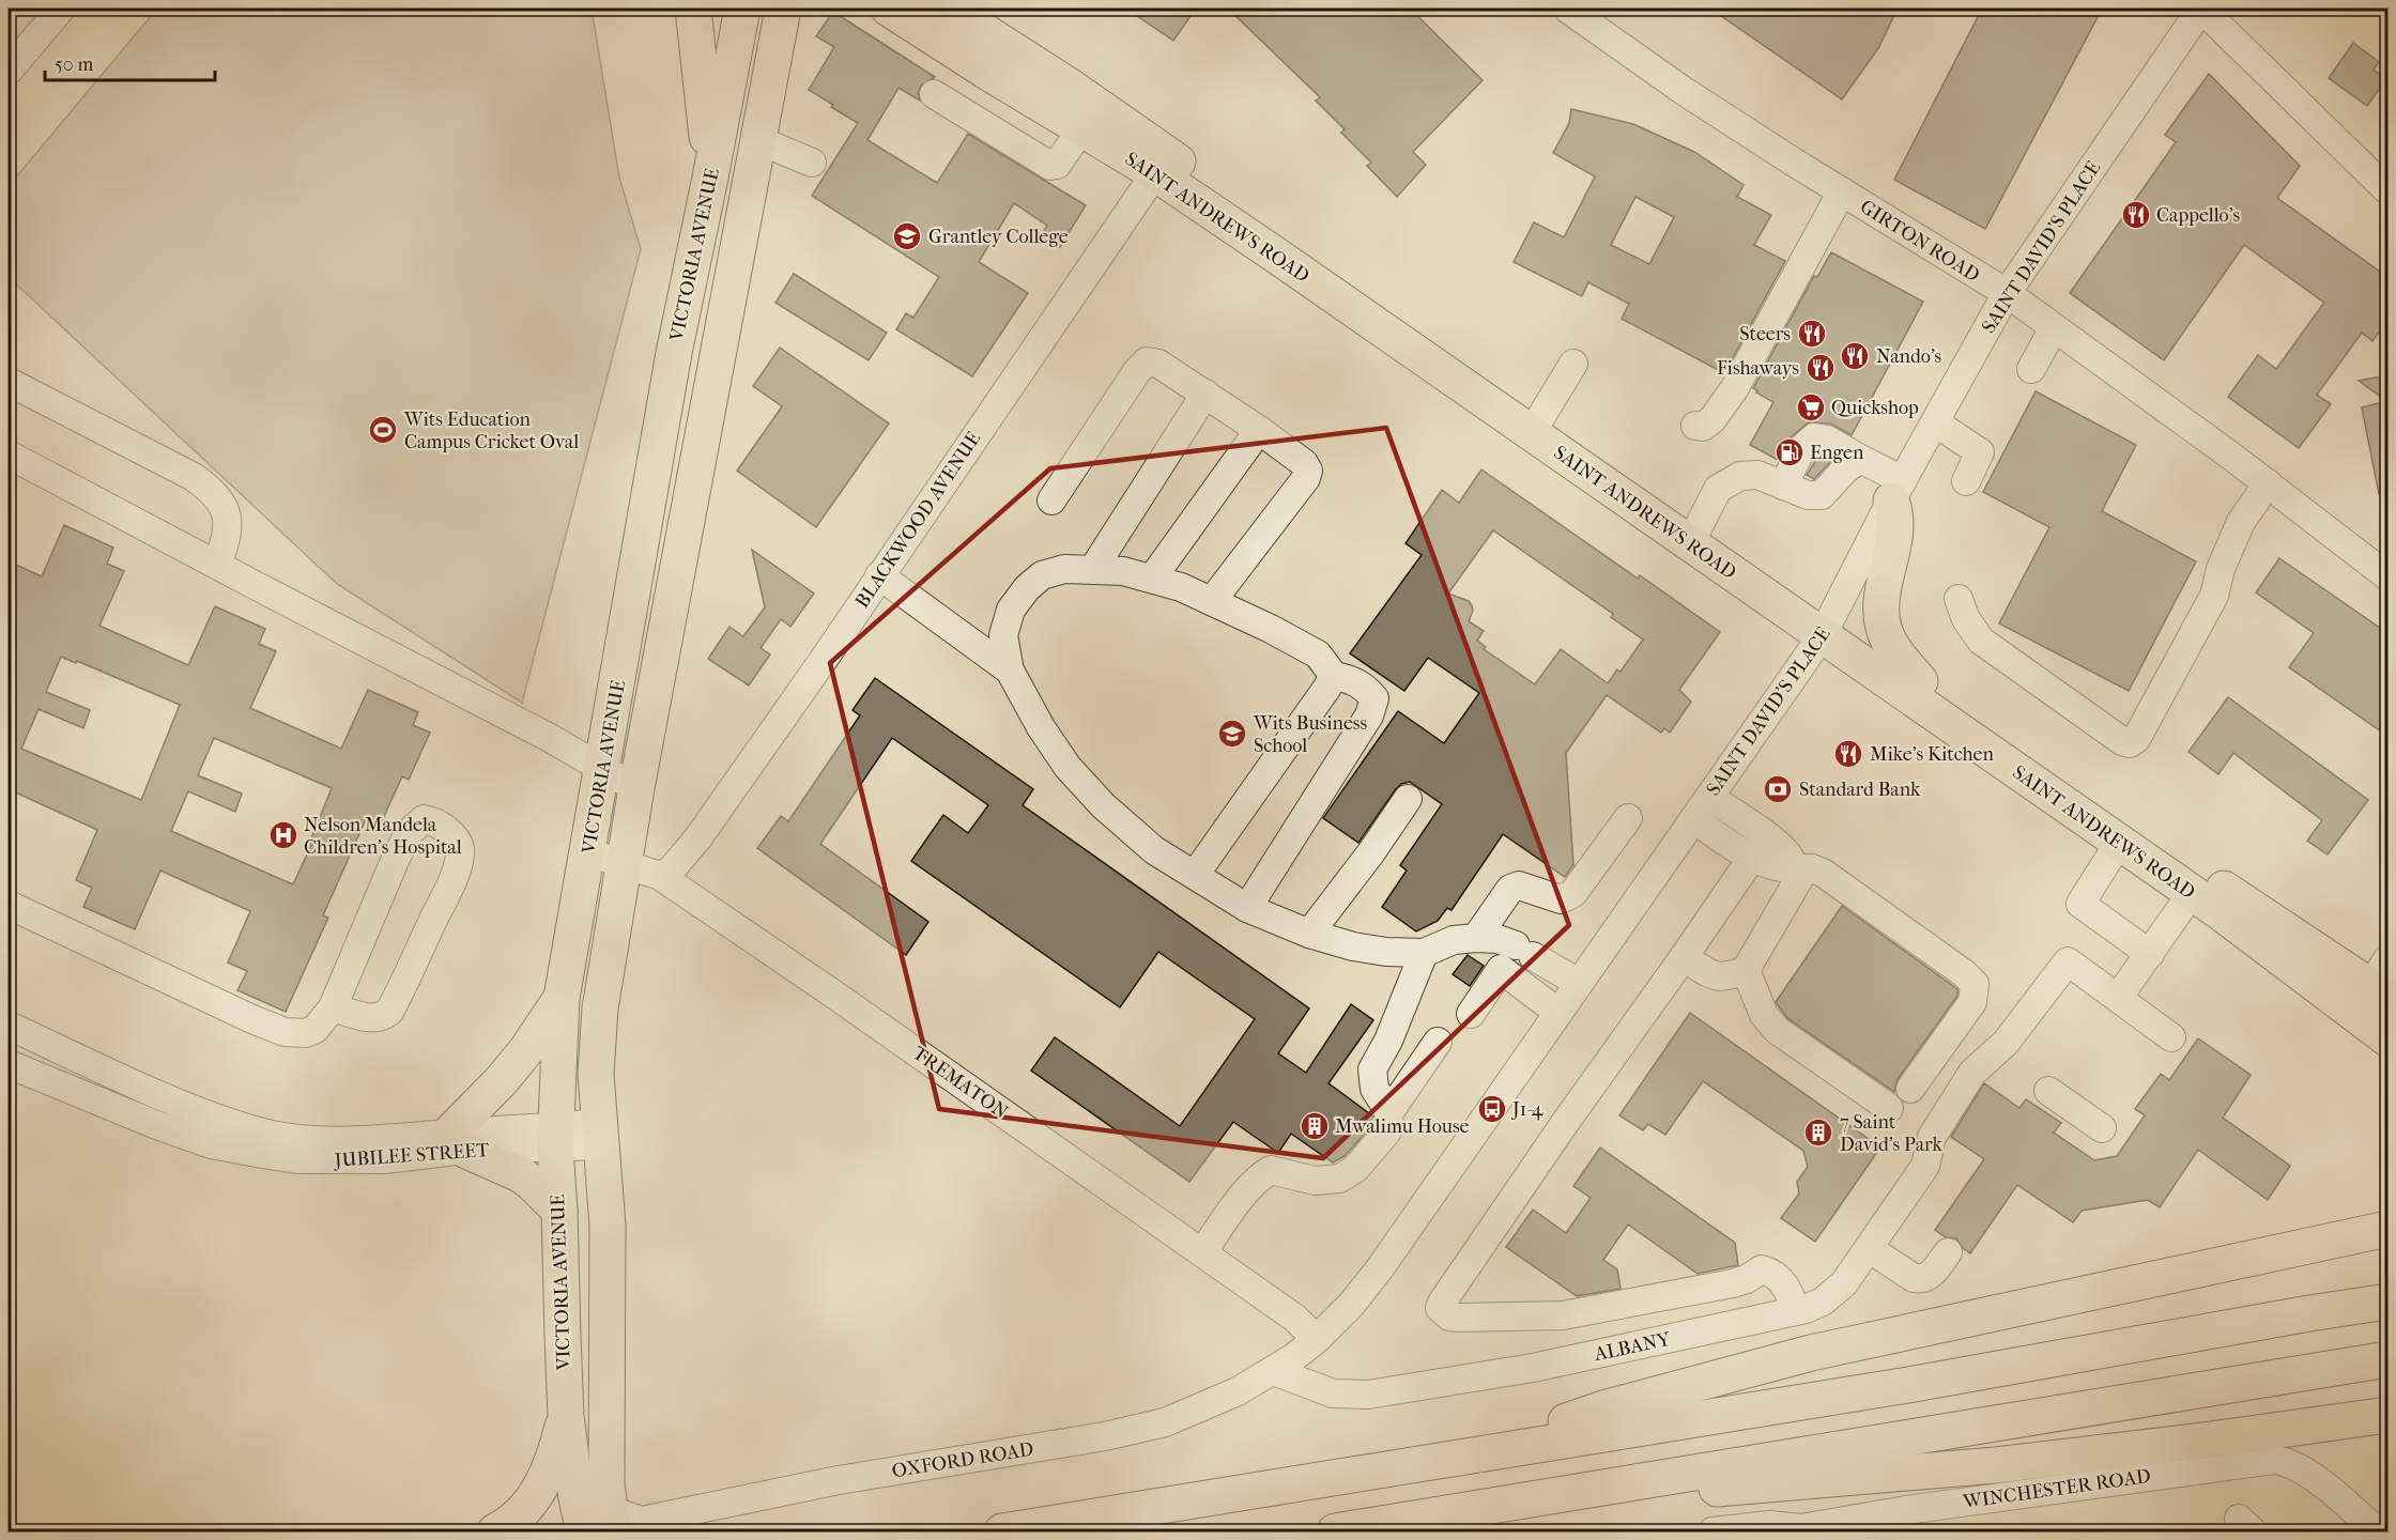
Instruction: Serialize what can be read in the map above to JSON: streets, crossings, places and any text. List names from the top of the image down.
{
  "streets": {
    "main road": ["SAINT ANDREWS ROAD", "VICTORIA AVENUE"],
    "street": [
      "GIRTON ROAD",
      "SAINT DAVID'S PLACE",
      "BLACKWOOD AVENUE",
      "TREMATON",
      "JUBILEE STREET",
      "ALBANY",
      "OXFORD ROAD",
      "WINCHESTER ROAD"
    ]
  },
  "crossings": [
    ["SAINT ANDREWS ROAD", "SAINT DAVID'S PLACE"],
    ["SAINT ANDREWS ROAD", "BLACKWOOD AVENUE"],
    ["GIRTON ROAD", "SAINT DAVID'S PLACE"],
    ["SAINT DAVID'S PLACE", "TREMATON"],
    ["SAINT DAVID'S PLACE", "ALBANY"],
    ["SAINT DAVID'S PLACE", "OXFORD ROAD"],
    ["VICTORIA AVENUE", "TREMATON"],
    ["VICTORIA AVENUE", "JUBILEE STREET"],
    ["VICTORIA AVENUE", "OXFORD ROAD"],
    ["BLACKWOOD AVENUE", "TREMATON"],
    ["ALBANY", "OXFORD ROAD"]
  ],
  "places": {
    "restaurant": [
      "Cappello's",
      "Steers",
      "Nando's",
      "Fishaways",
      "Mike's Kitchen"
    ],
    "school or university": ["Grantley College", "Wits Business School"],
    "supermarket": ["Quickshop"],
    "sports": ["Wits Education Campus Cricket Oval"],
    "fuel station": ["Engen"],
    "bank": ["Standard Bank"],
    "hospital": ["Nelson Mandela Children's Hospital"],
    "bus stop": ["J1-4"],
    "building": ["Mwalimu House", "7 Saint David's Park"]
  },
  "scale_bar": "50 m"
}
